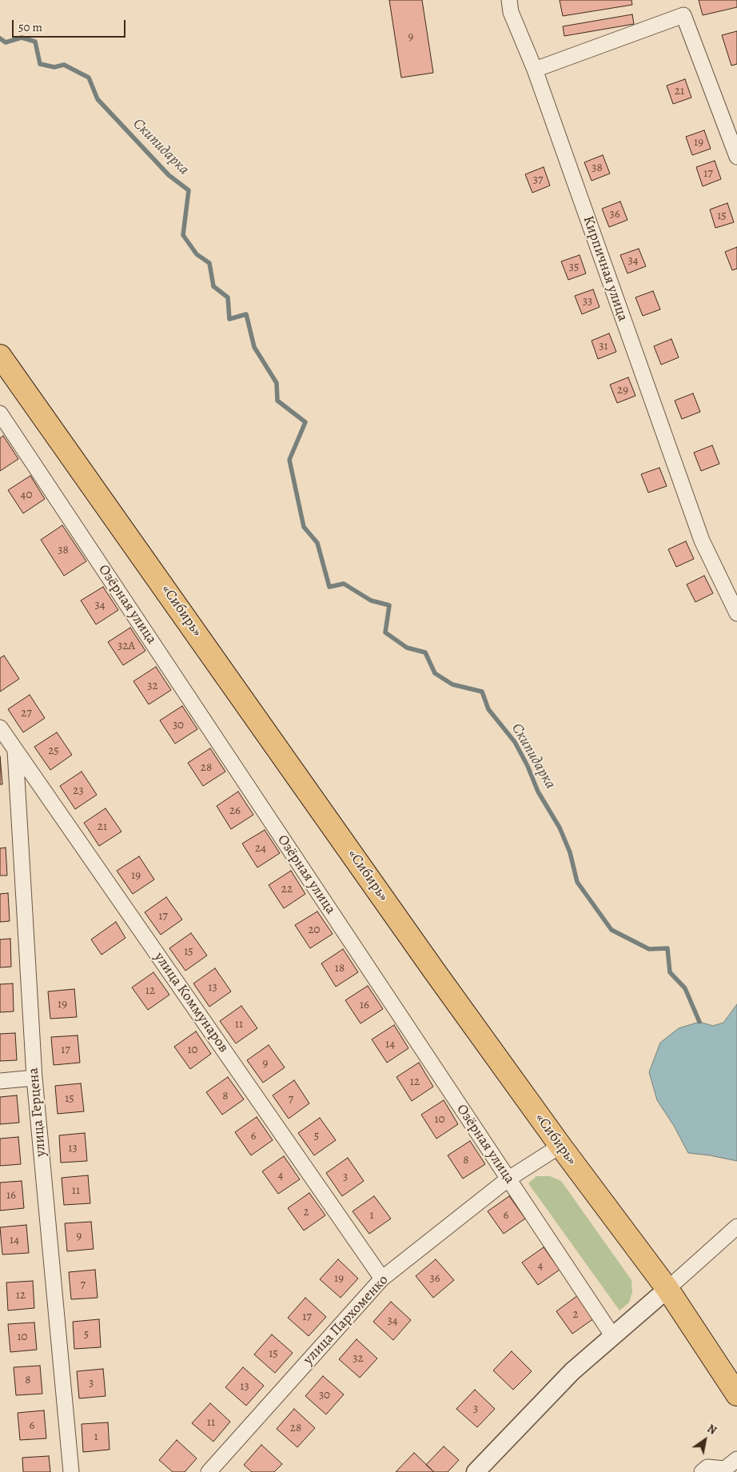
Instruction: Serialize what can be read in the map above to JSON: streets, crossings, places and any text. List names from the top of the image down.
{
  "streets": {
    "main road": ["«Сибирь»"],
    "street": [
      "Кирпичная улица",
      "Озёрная улица",
      "улица Коммунаров",
      "улица Герцена",
      "улица Пархоменко"
    ]
  },
  "crossings": [
    ["Озёрная улица", "улица Пархоменко"],
    ["«Сибирь»", "улица Пархоменко"],
    ["улица Коммунаров", "улица Герцена"],
    ["улица Коммунаров", "улица Пархоменко"]
  ],
  "water": ["Скипидарка"],
  "house_numbers": [
    "9",
    "21",
    "19",
    "38",
    "17",
    "37",
    "36",
    "15",
    "34",
    "35",
    "33",
    "31",
    "29",
    "40",
    "38",
    "34",
    "32А",
    "32",
    "27",
    "30",
    "25",
    "28",
    "23",
    "26",
    "21",
    "24",
    "19",
    "22",
    "17",
    "20",
    "15",
    "18",
    "13",
    "12",
    "19",
    "16",
    "11",
    "14",
    "17",
    "10",
    "9",
    "12",
    "8",
    "15",
    "7",
    "10",
    "6",
    "5",
    "13",
    "8",
    "4",
    "3",
    "11",
    "16",
    "2",
    "1",
    "6",
    "9",
    "14",
    "4",
    "19",
    "36",
    "7",
    "12",
    "2",
    "17",
    "34",
    "5",
    "10",
    "15",
    "32",
    "8",
    "3",
    "13",
    "30",
    "3",
    "11",
    "6",
    "28",
    "1"
  ],
  "scale_bar": "50 m",
  "north": "top right"
}
